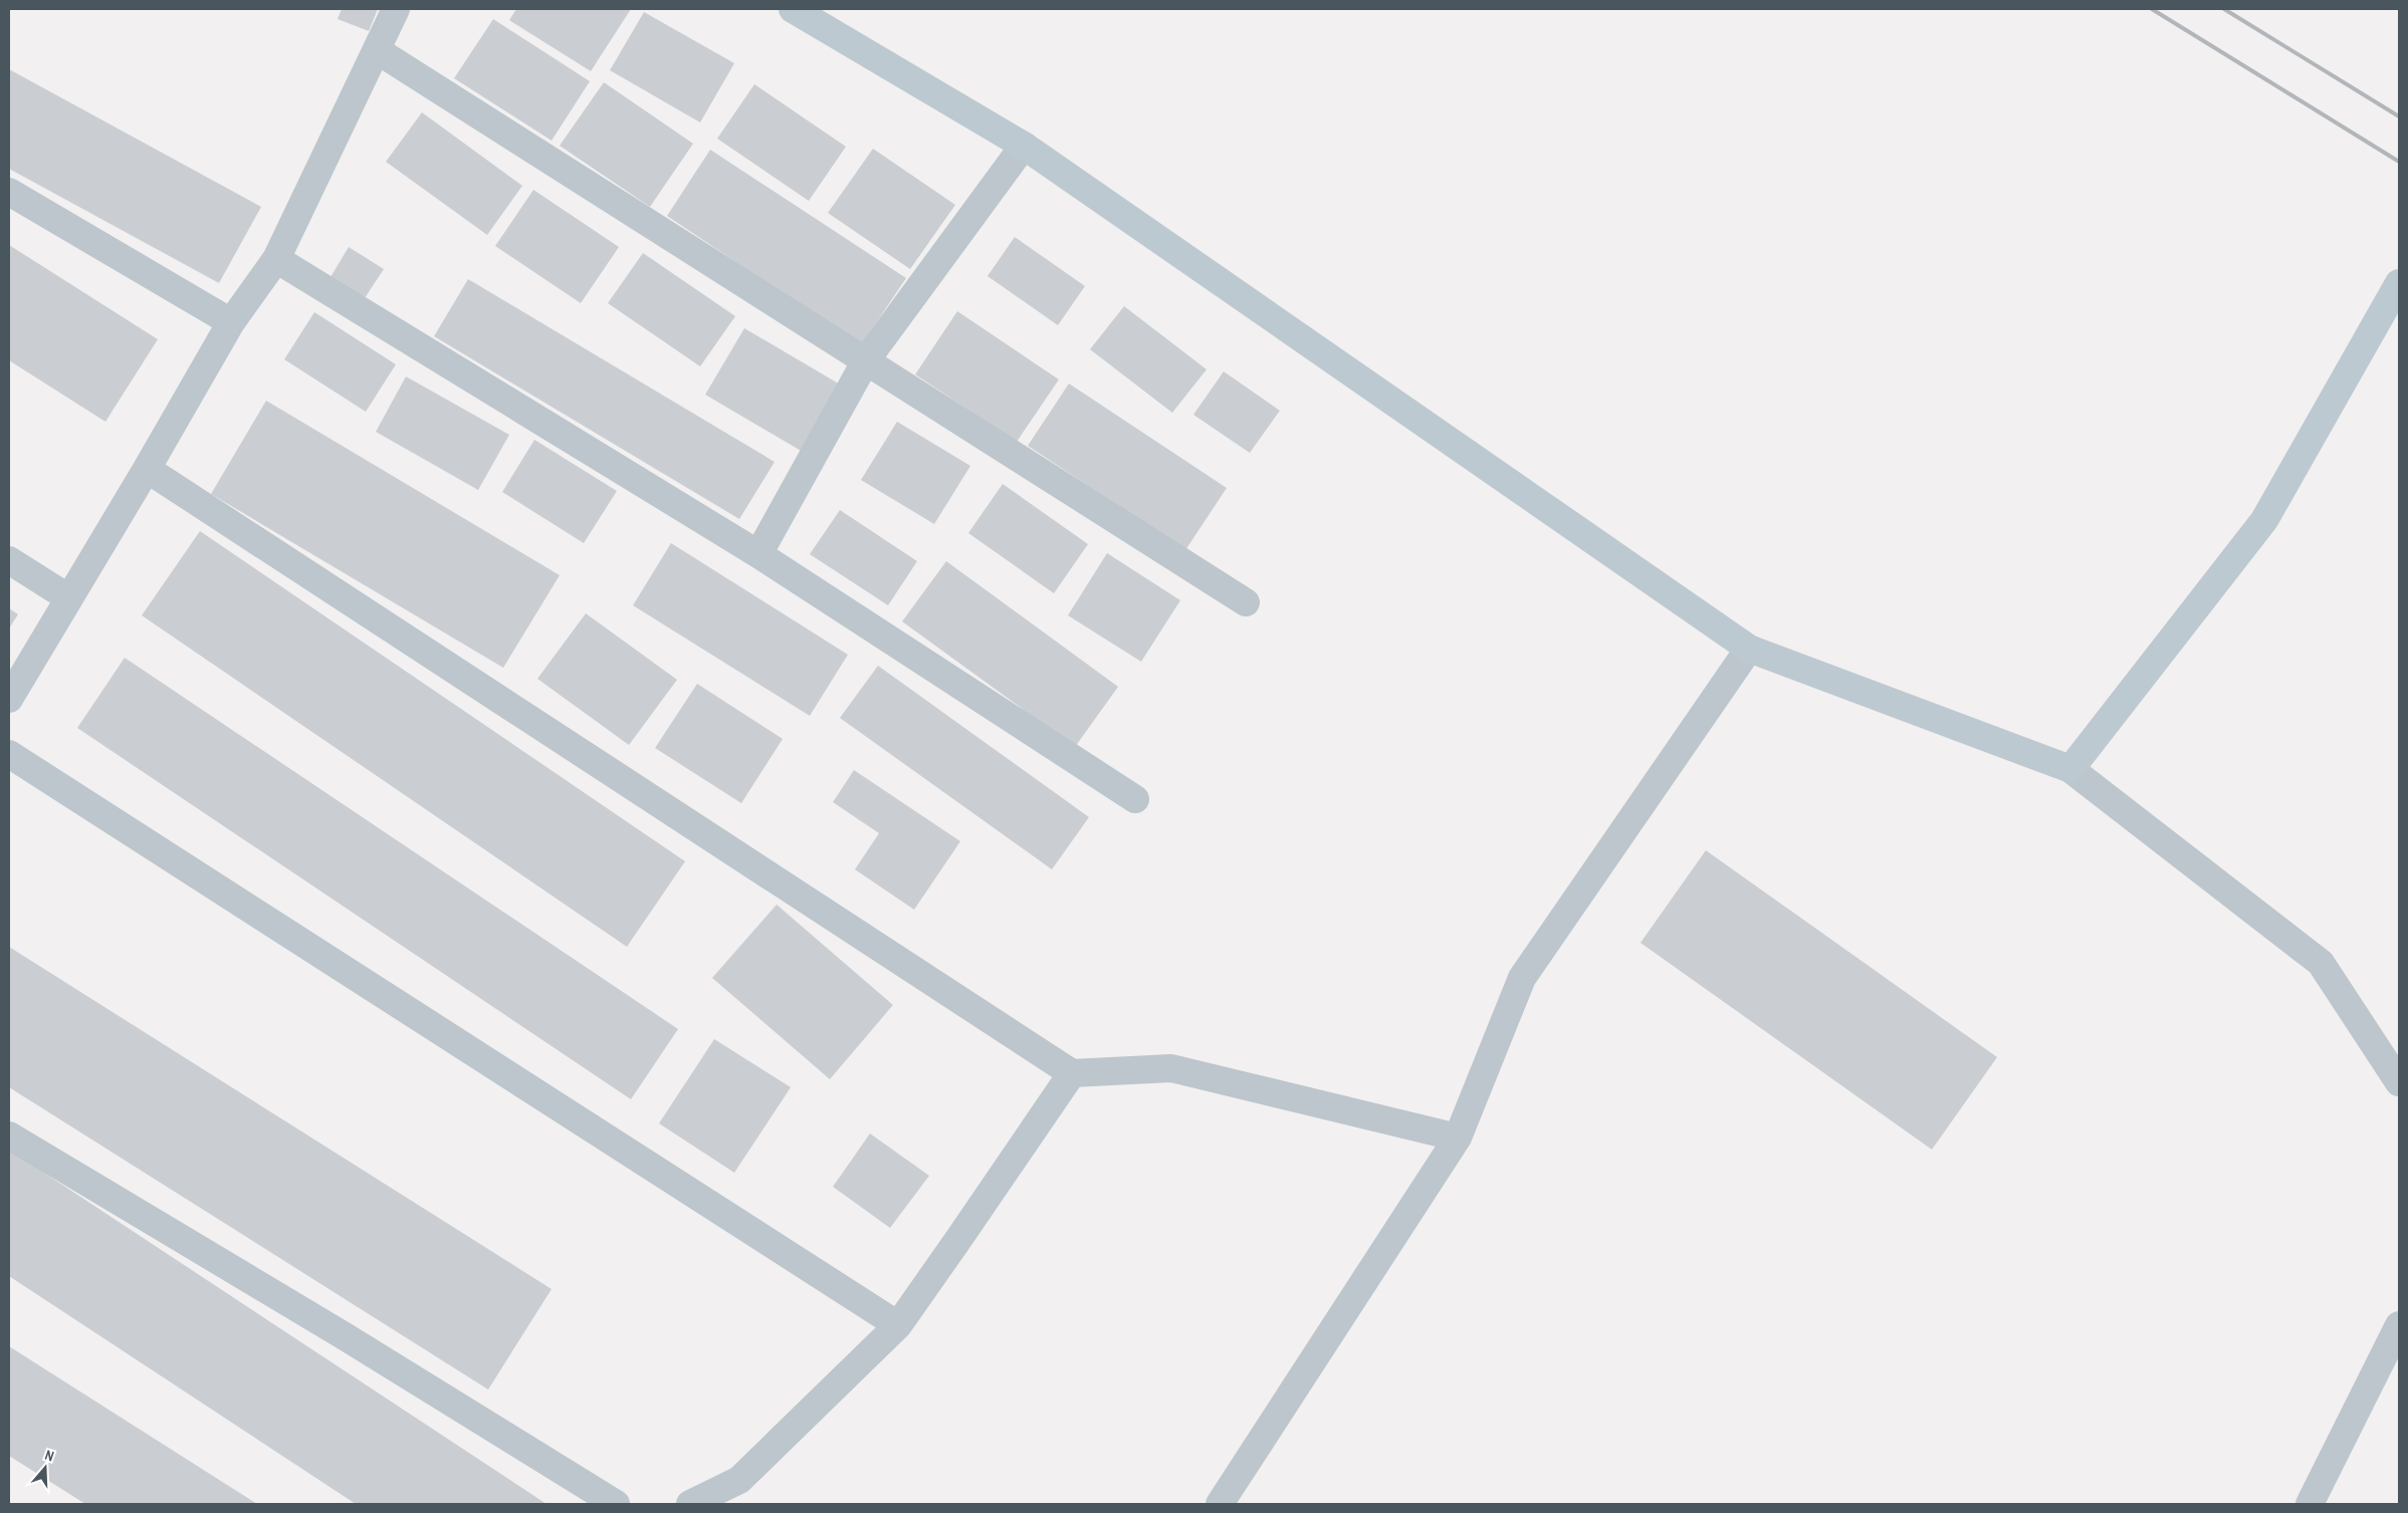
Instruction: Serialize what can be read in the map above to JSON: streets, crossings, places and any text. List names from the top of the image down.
{
  "north": "top"
}
